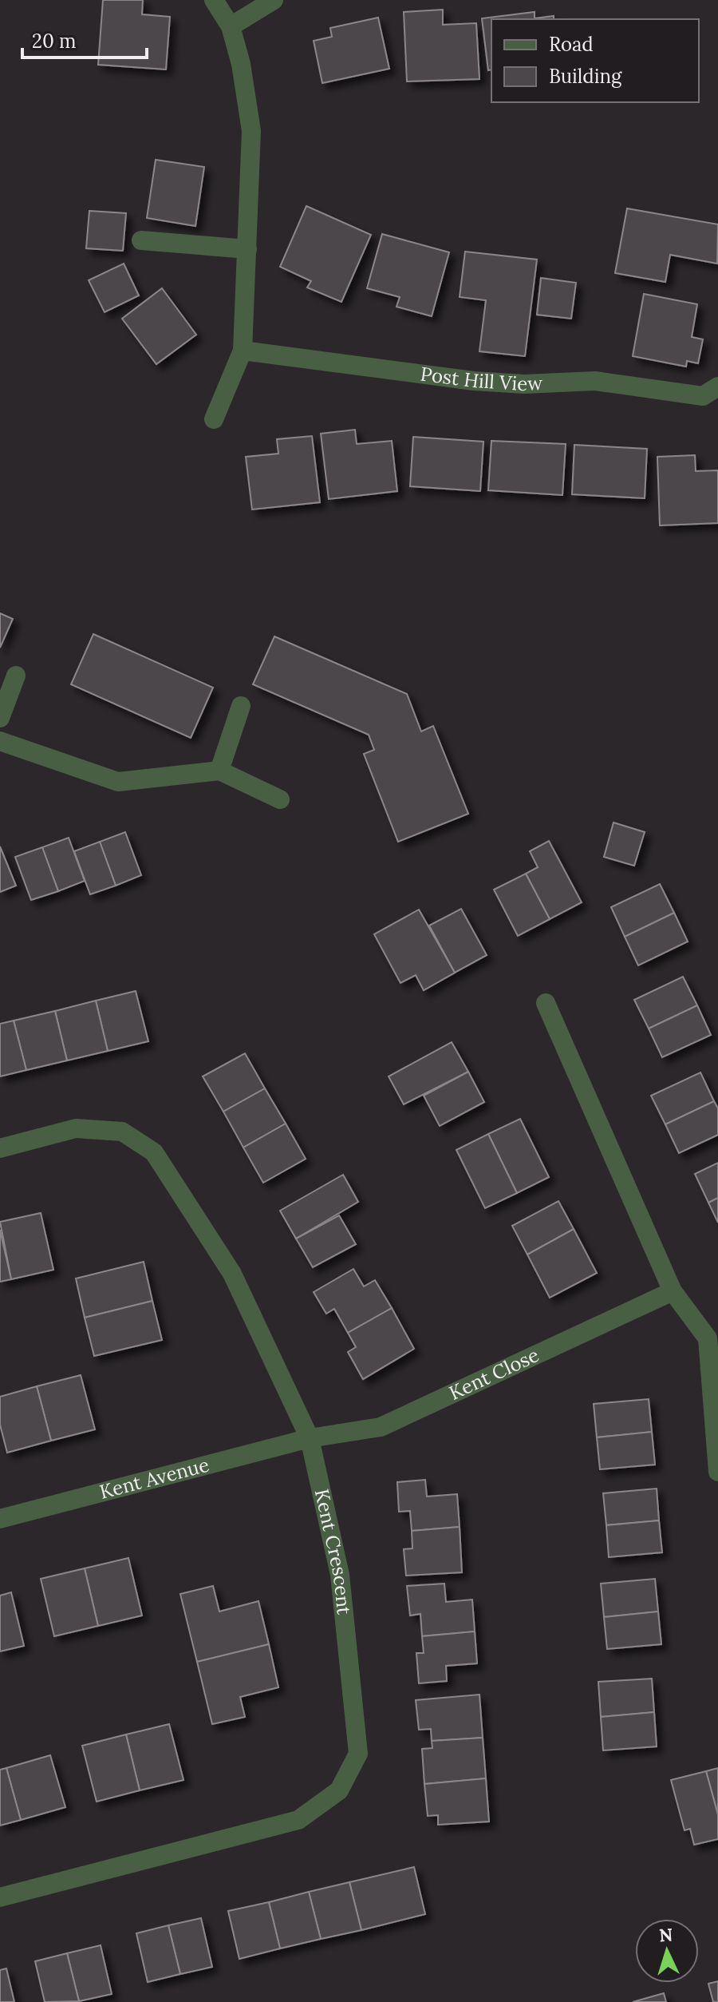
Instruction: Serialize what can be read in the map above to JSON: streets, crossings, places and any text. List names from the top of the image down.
{
  "streets": {
    "street": [
      "Post Hill View",
      "Kent Close",
      "Kent Avenue",
      "Kent Crescent"
    ]
  },
  "crossings": [
    ["Kent Close", "Kent Avenue"],
    ["Kent Close", "Kent Crescent"],
    ["Kent Avenue", "Kent Crescent"]
  ],
  "legend": ["Road", "Building"],
  "scale_bar": "20 m",
  "north": "top"
}
